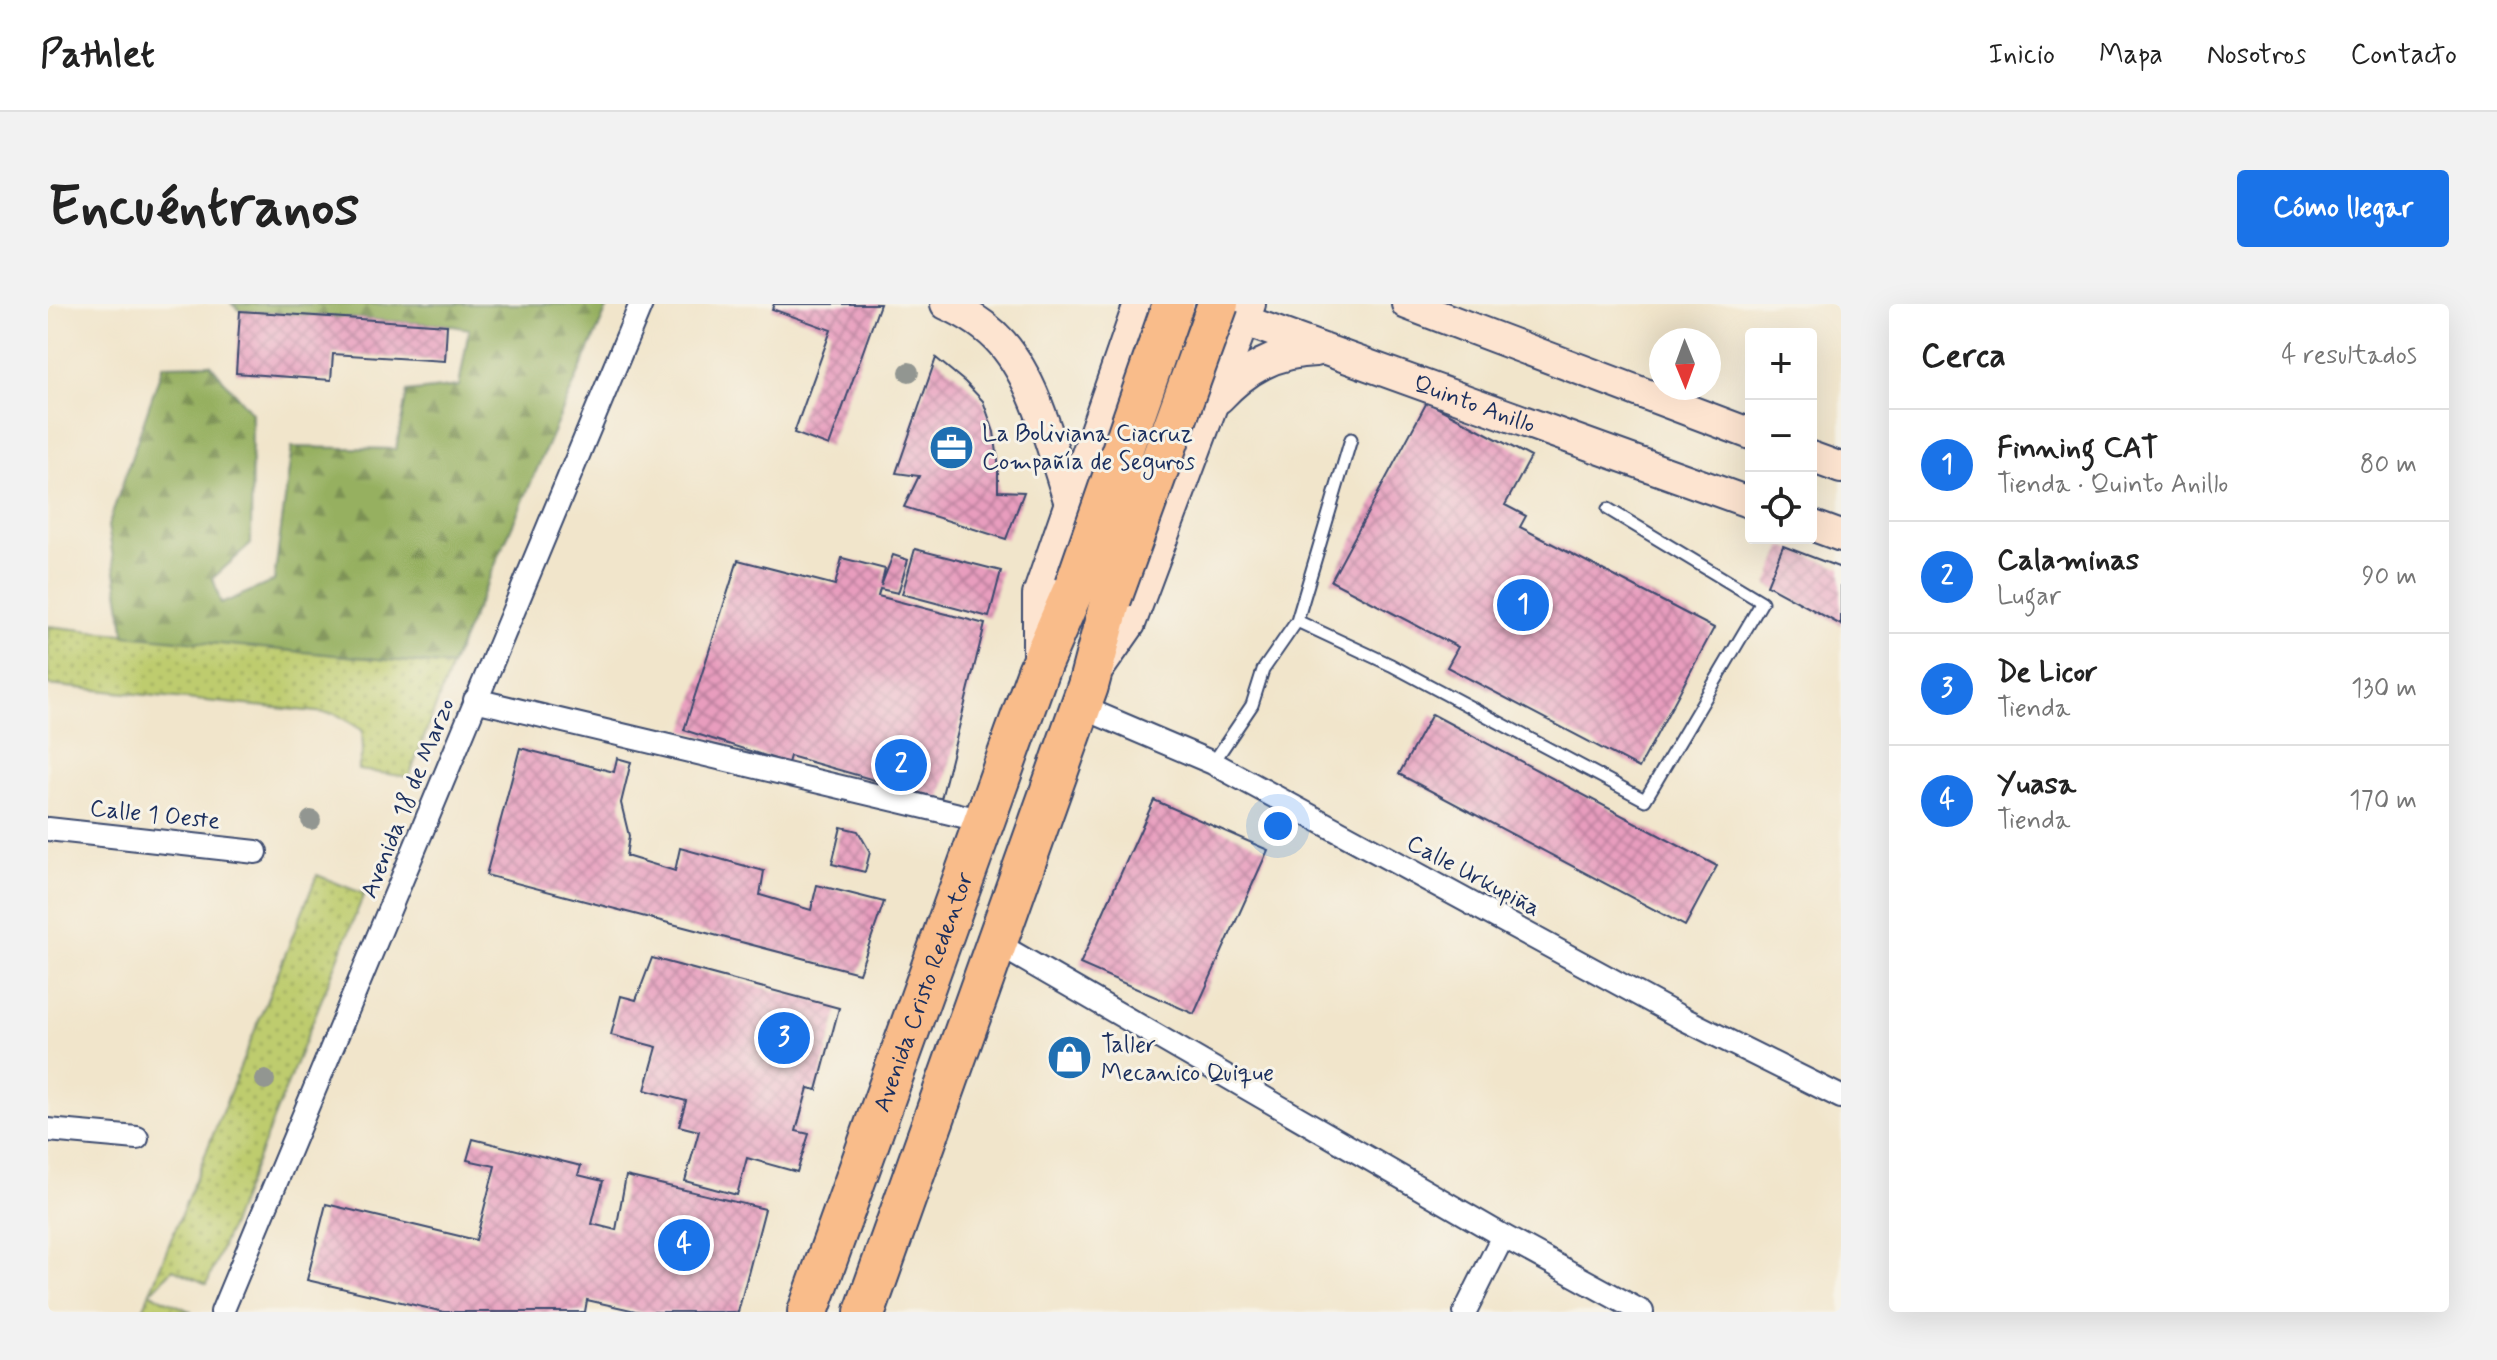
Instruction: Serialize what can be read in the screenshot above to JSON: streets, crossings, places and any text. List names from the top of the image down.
{
  "streets": {
    "highway": ["Avenida Cristo Redentor"],
    "main road": ["Quinto Anillo"],
    "street": ["Avenida 18 de Marzo", "Calle 1 Oeste", "Calle Urkupiña"]
  },
  "crossings": [
    ["Quinto Anillo", "Avenida Cristo Redentor"],
    ["Calle Urkupiña", "Avenida Cristo Redentor"]
  ],
  "places": {
    "office": ["La Boliviana Ciacruz Compañía de Seguros"],
    "shop": ["Taller Mecanico Quique"]
  },
  "north": "bottom",
  "page": {
    "header": "Pathlet",
    "nav": [
      "Inicio",
      "Mapa",
      "Nosotros",
      "Contacto"
    ],
    "buttons": "Cómo llegar",
    "title": "Encuéntranos",
    "heading": ["Cerca", "4 resultados"],
    "map_buttons": ["+", "−"],
    "list": [
      {
        "mark": "1",
        "name": "Finning CAT",
        "note": "Tienda · Quinto Anillo",
        "value": "80 m"
      },
      {
        "mark": "2",
        "name": "Calaminas",
        "note": "Lugar",
        "value": "90 m"
      },
      {
        "mark": "3",
        "name": "De Licor",
        "note": "Tienda",
        "value": "130 m"
      },
      {
        "mark": "4",
        "name": "Yuasa",
        "note": "Tienda",
        "value": "170 m"
      }
    ],
    "pins": [
      "1",
      "2",
      "3",
      "4"
    ]
  }
}
